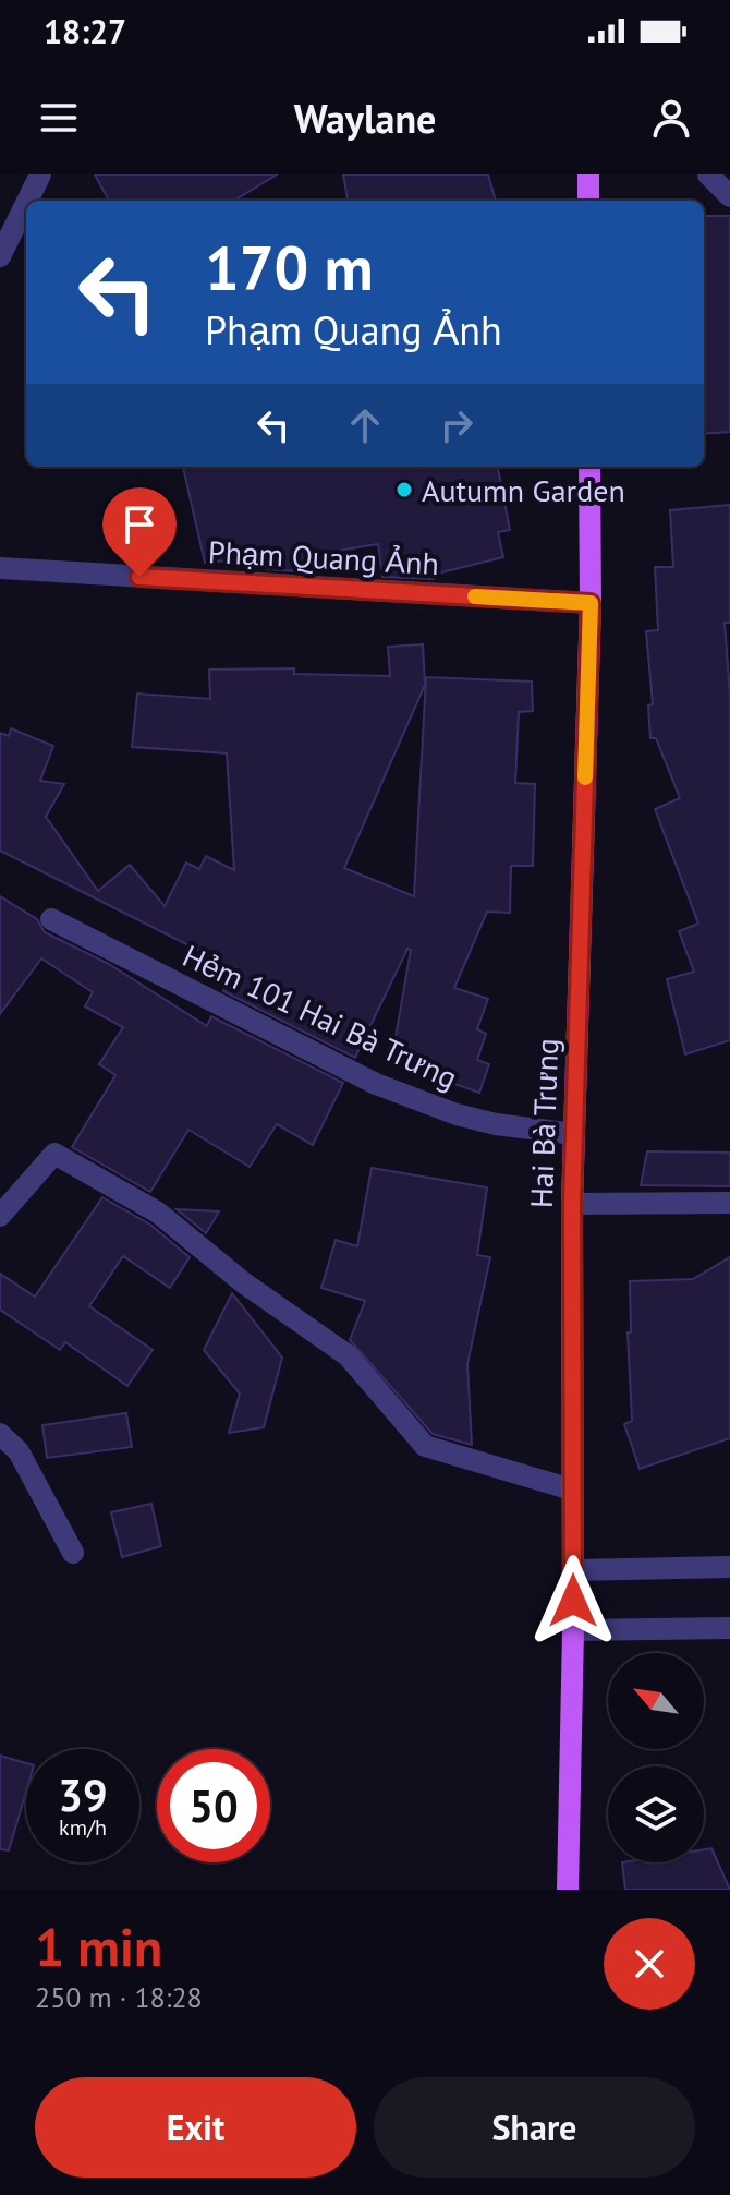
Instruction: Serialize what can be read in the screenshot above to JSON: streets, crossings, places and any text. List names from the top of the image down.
{
  "streets": {
    "main road": ["Hai Bà Trưng"],
    "street": ["Phạm Quang Ảnh", "Hẻm 101 Hai Bà Trưng"]
  },
  "crossings": [
    ["Phạm Quang Ảnh", "Hai Bà Trưng"],
    ["Hẻm 101 Hai Bà Trưng", "Hai Bà Trưng"]
  ],
  "places": ["Autumn Garden"],
  "north": "top left",
  "page": {
    "status": "18:27",
    "header": "Waylane",
    "turn": ["170 m", "Phạm Quang Ảnh"],
    "speed": "39 km/h",
    "limit": "50",
    "heading": ["1 min", "250 m · 18:28"],
    "buttons": ["Exit", "Share"]
  }
}
